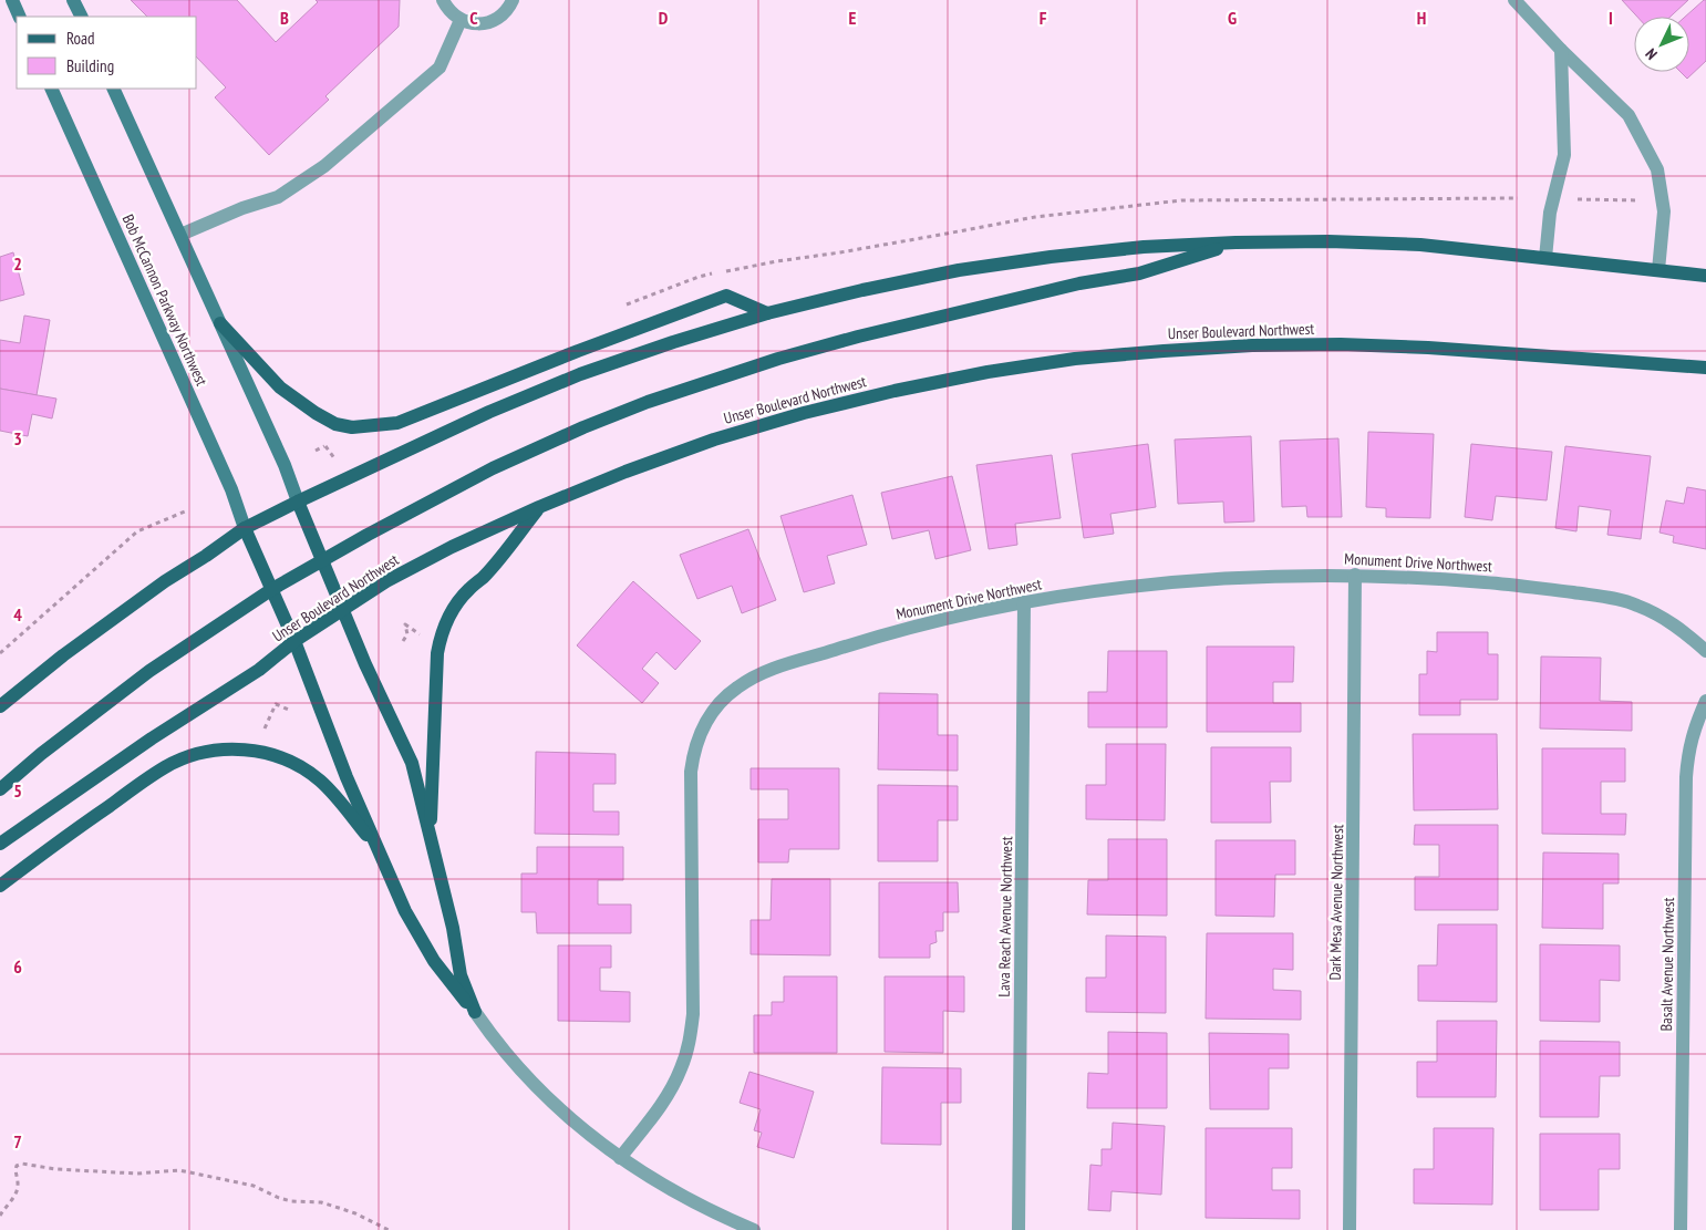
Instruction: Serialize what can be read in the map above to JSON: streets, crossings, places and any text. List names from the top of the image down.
{
  "streets": {
    "main road": ["Unser Boulevard Northwest"],
    "street": [
      "Bob McCannon Parkway Northwest",
      "Monument Drive Northwest",
      "Dark Mesa Avenue Northwest",
      "Lava Reach Avenue Northwest",
      "Basalt Avenue Northwest"
    ]
  },
  "crossings": [
    ["Monument Drive Northwest", "Dark Mesa Avenue Northwest"],
    ["Monument Drive Northwest", "Lava Reach Avenue Northwest"]
  ],
  "legend": ["Road", "Building"],
  "north": "bottom left",
  "grid": {
    "columns": [
      "B",
      "C",
      "D",
      "E",
      "F",
      "G",
      "H",
      "I"
    ],
    "rows": [
      "2",
      "3",
      "4",
      "5",
      "6",
      "7"
    ]
  }
}
